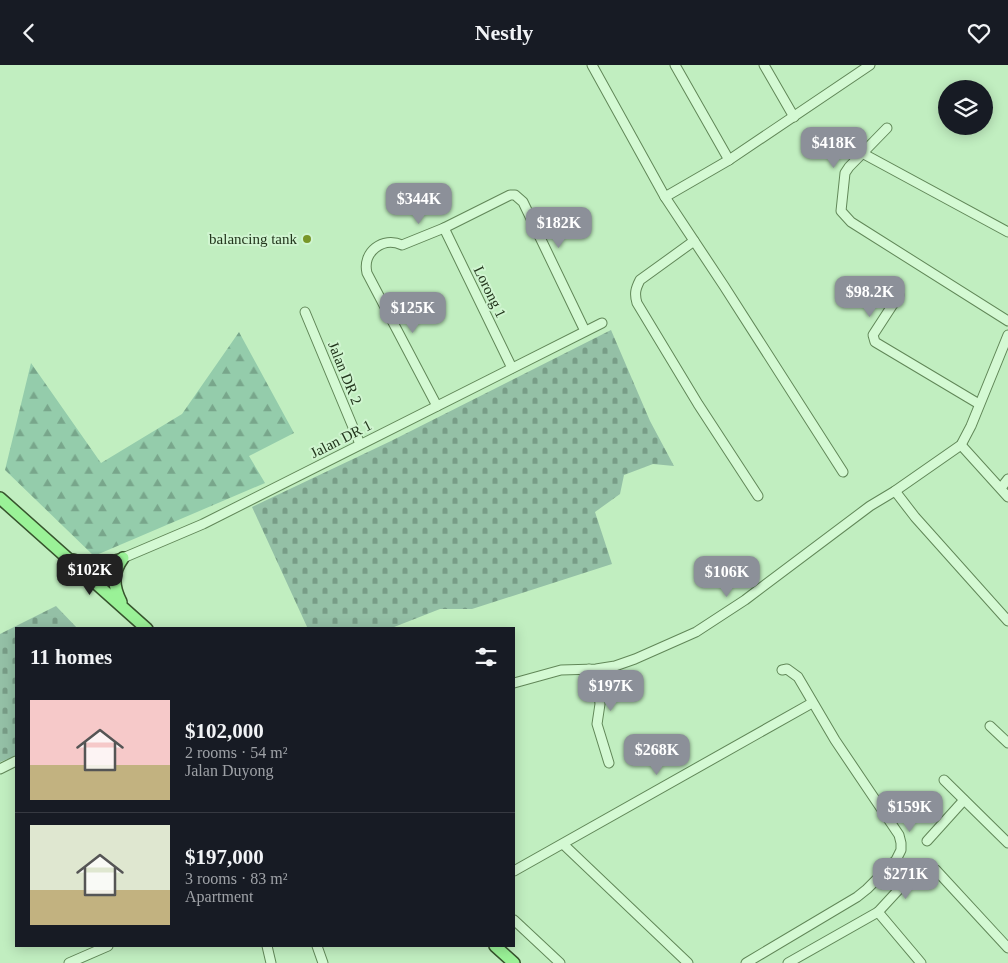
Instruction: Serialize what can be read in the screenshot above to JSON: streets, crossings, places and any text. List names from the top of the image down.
{
  "streets": {
    "street": ["Lorong 1", "Jalan DR 2", "Jalan DR 1"]
  },
  "crossings": [
    ["Lorong 1", "Jalan DR 1"],
    ["Jalan DR 2", "Jalan DR 1"]
  ],
  "places": ["balancing tank"],
  "page": {
    "header": "Nestly",
    "price": [
      "$418K",
      "$344K",
      "$182K",
      "$98.2K",
      "$125K",
      "$102K",
      "$106K",
      "$197K",
      "$268K",
      "$159K",
      "$271K"
    ],
    "heading": "11 homes",
    "list": [
      {
        "name": "$102,000",
        "note": "2 rooms · 54 m² · Jalan Duyong"
      },
      {
        "name": "$197,000",
        "note": "3 rooms · 83 m² · Apartment"
      }
    ]
  }
}
